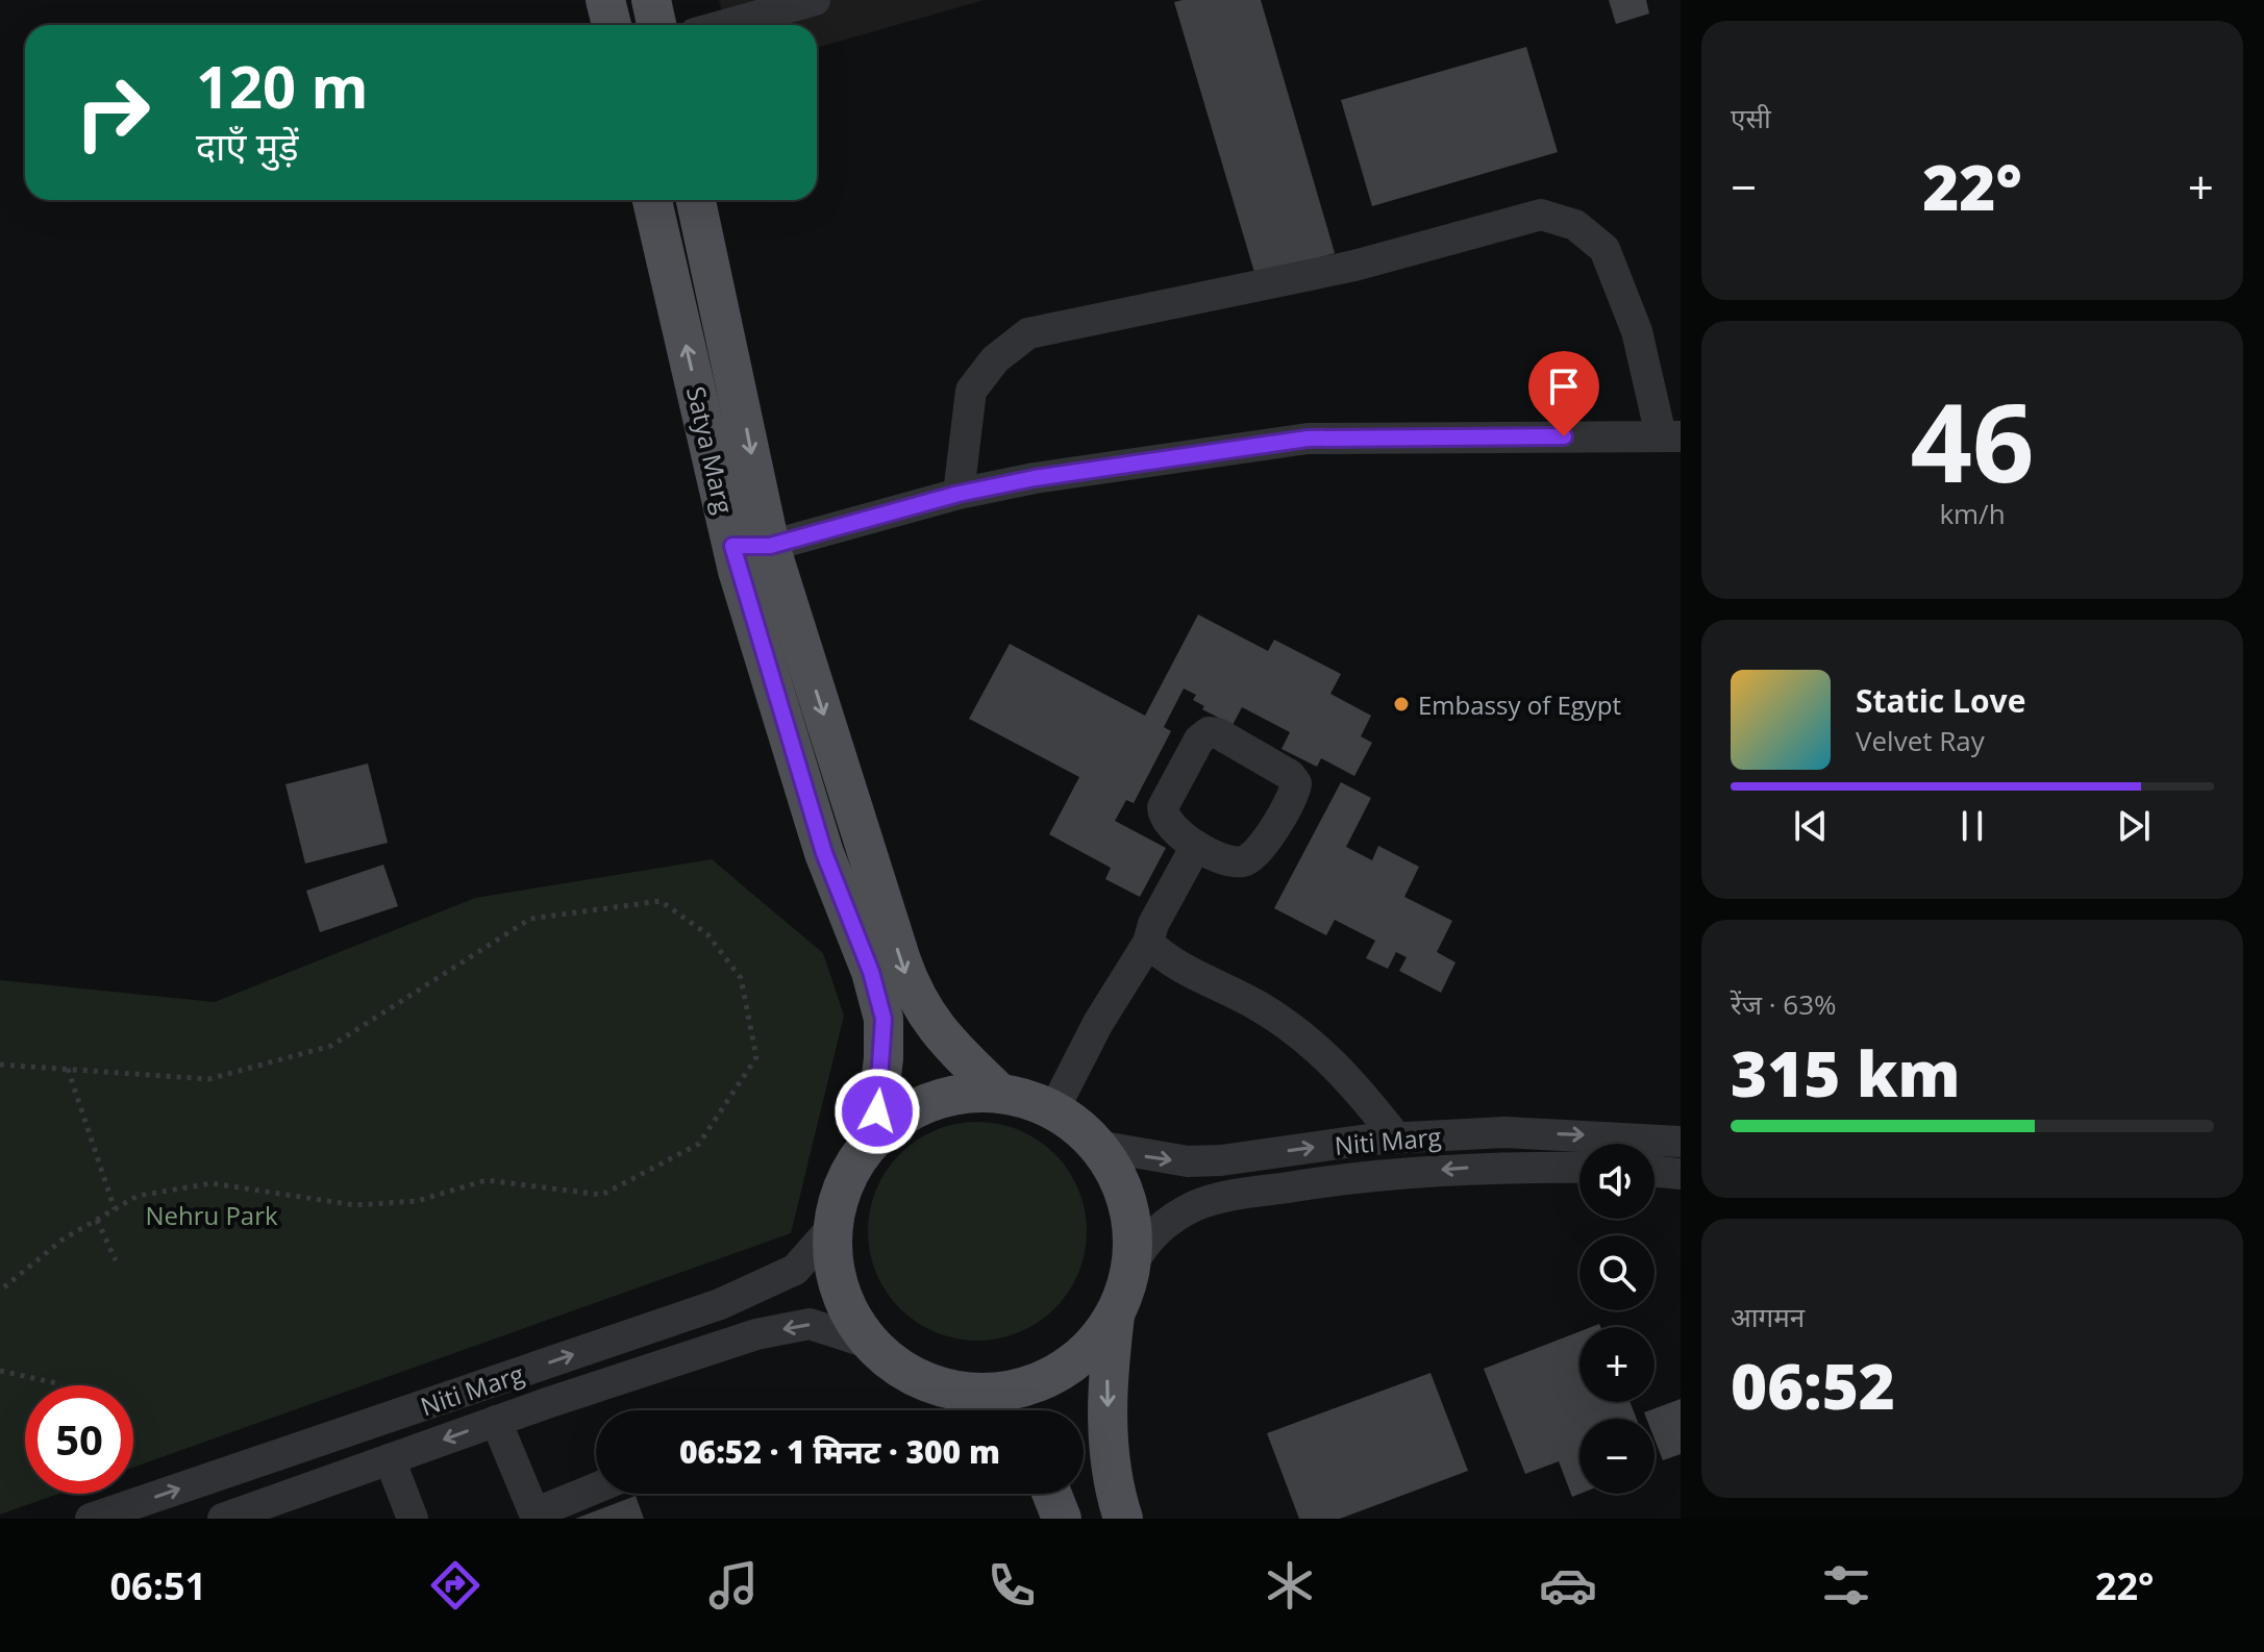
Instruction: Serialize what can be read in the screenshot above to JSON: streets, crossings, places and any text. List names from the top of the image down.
{
  "streets": {
    "main road": ["Satya Marg"],
    "street": ["Niti Marg"]
  },
  "parks": ["Nehru Park"],
  "places": ["Embassy of Egypt"],
  "page": {
    "tile": [
      "एसी",
      ["46", "km/h"],
      ["रेंज · 63%", "315 km"],
      ["आगमन", "06:52"]
    ],
    "turn": ["120 m", "दाएँ मुड़ें"],
    "heat": ["−", "22°", "+"],
    "song": ["Static Love", "Velvet Ray"],
    "map_buttons": ["+", "−"],
    "limit": "50",
    "trip": "06:52 · 1 मिनट · 300 m",
    "tabs": ["06:51", "22°"]
  }
}
